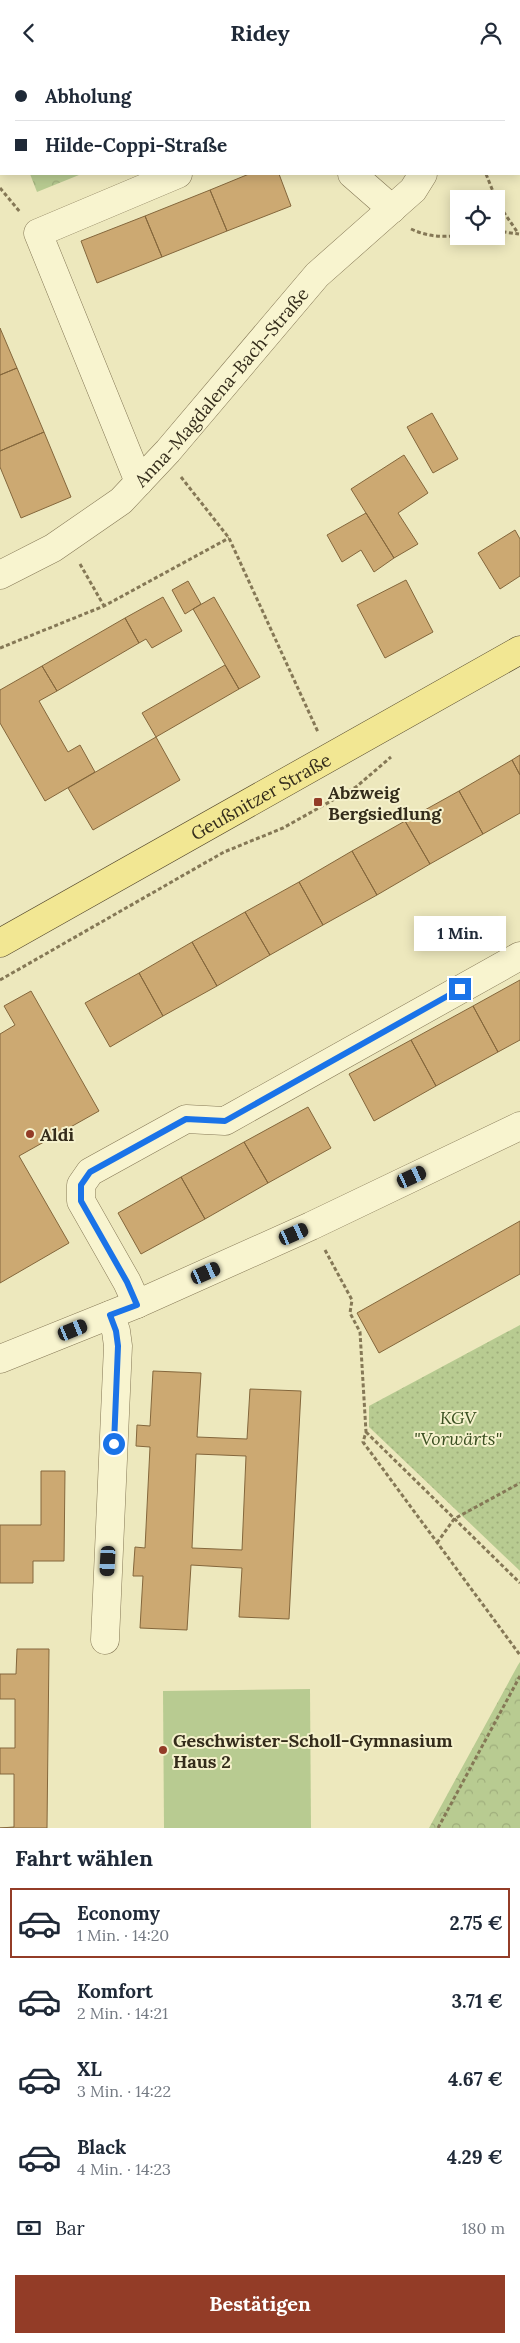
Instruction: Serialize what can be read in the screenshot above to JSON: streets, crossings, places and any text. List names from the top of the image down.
{
  "streets": {
    "main road": ["Geußnitzer Straße"],
    "street": ["Anna-Magdalena-Bach-Straße"]
  },
  "parks": ["KGV \"Vorwärts\""],
  "places": {
    "transit": ["Abzweig Bergsiedlung"],
    "other": ["Aldi", "Geschwister-Scholl-Gymnasium Haus 2"]
  },
  "page": {
    "header": "Ridey",
    "banner": ["Abholung", "Hilde-Coppi-Straße"],
    "bubble": "1 Min.",
    "heading": "Fahrt wählen",
    "list": [
      {
        "name": "Economy",
        "note": "1 Min. · 14:20",
        "value": "2.75 €"
      },
      {
        "name": "Komfort",
        "note": "2 Min. · 14:21",
        "value": "3.71 €"
      },
      {
        "name": "XL",
        "note": "3 Min. · 14:22",
        "value": "4.67 €"
      },
      {
        "name": "Black",
        "note": "4 Min. · 14:23",
        "value": "4.29 €"
      }
    ],
    "pay": ["Bar", "180 m"],
    "buttons": "Bestätigen"
  }
}
